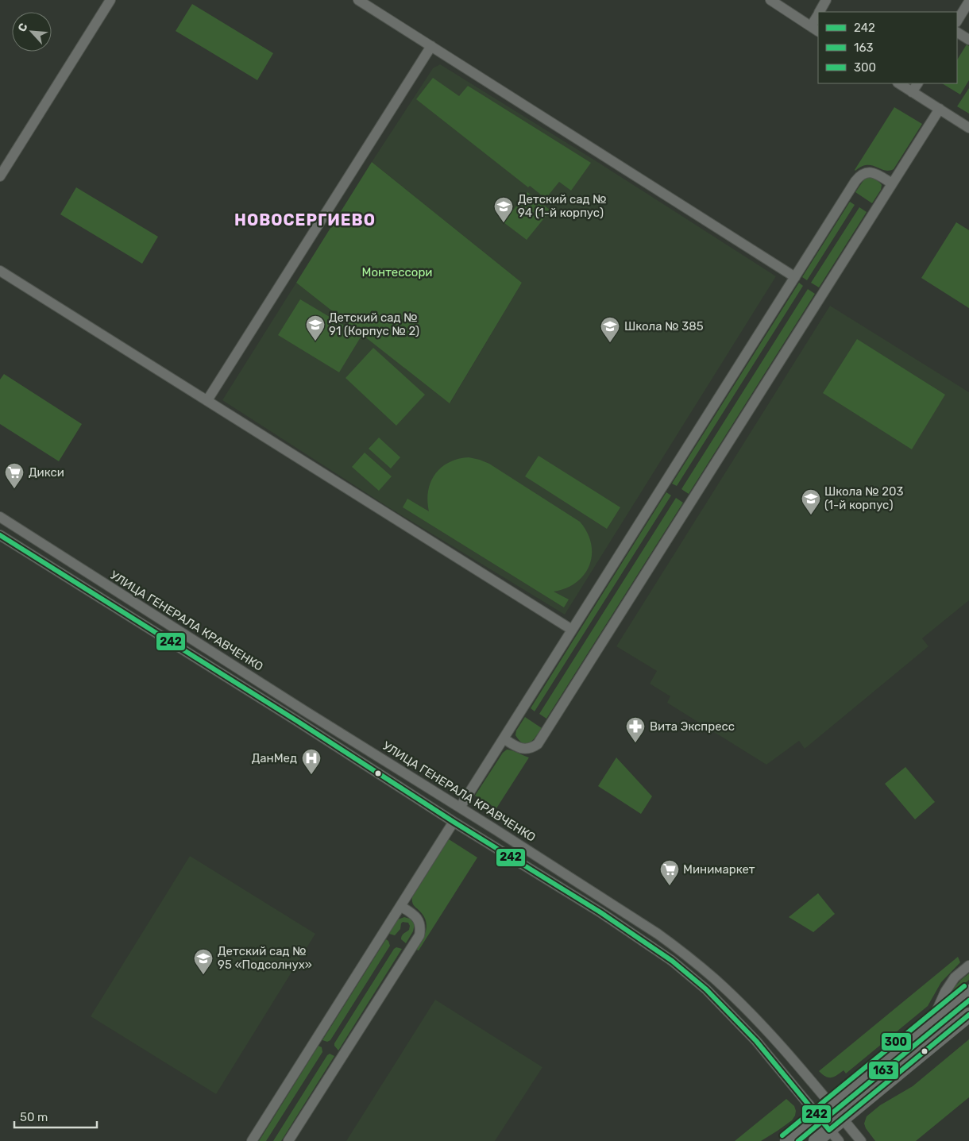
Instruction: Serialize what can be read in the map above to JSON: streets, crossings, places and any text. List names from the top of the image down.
{
  "streets": {
    "street": ["УЛИЦА ГЕНЕРАЛА КРАВЧЕНКО"]
  },
  "districts": ["НОВОСЕРГИЕВО"],
  "parks": ["Монтессори"],
  "places": {
    "school or university": [
      "Детский сад № 94 (1-й корпус)",
      "Детский сад № 91 (Корпус № 2)",
      "Школа № 385",
      "Школа № 203 (1-й корпус)",
      "Детский сад № 95 «Подсолнух»"
    ],
    "supermarket": ["Дикси", "Минимаркет"],
    "pharmacy": ["Вита Экспресс"],
    "hospital": ["ДанМед"]
  },
  "lines": ["transit line 242", "transit line 300", "transit line 163"],
  "legend": ["242", "163", "300"],
  "scale_bar": "50 m",
  "north": "top left"
}
